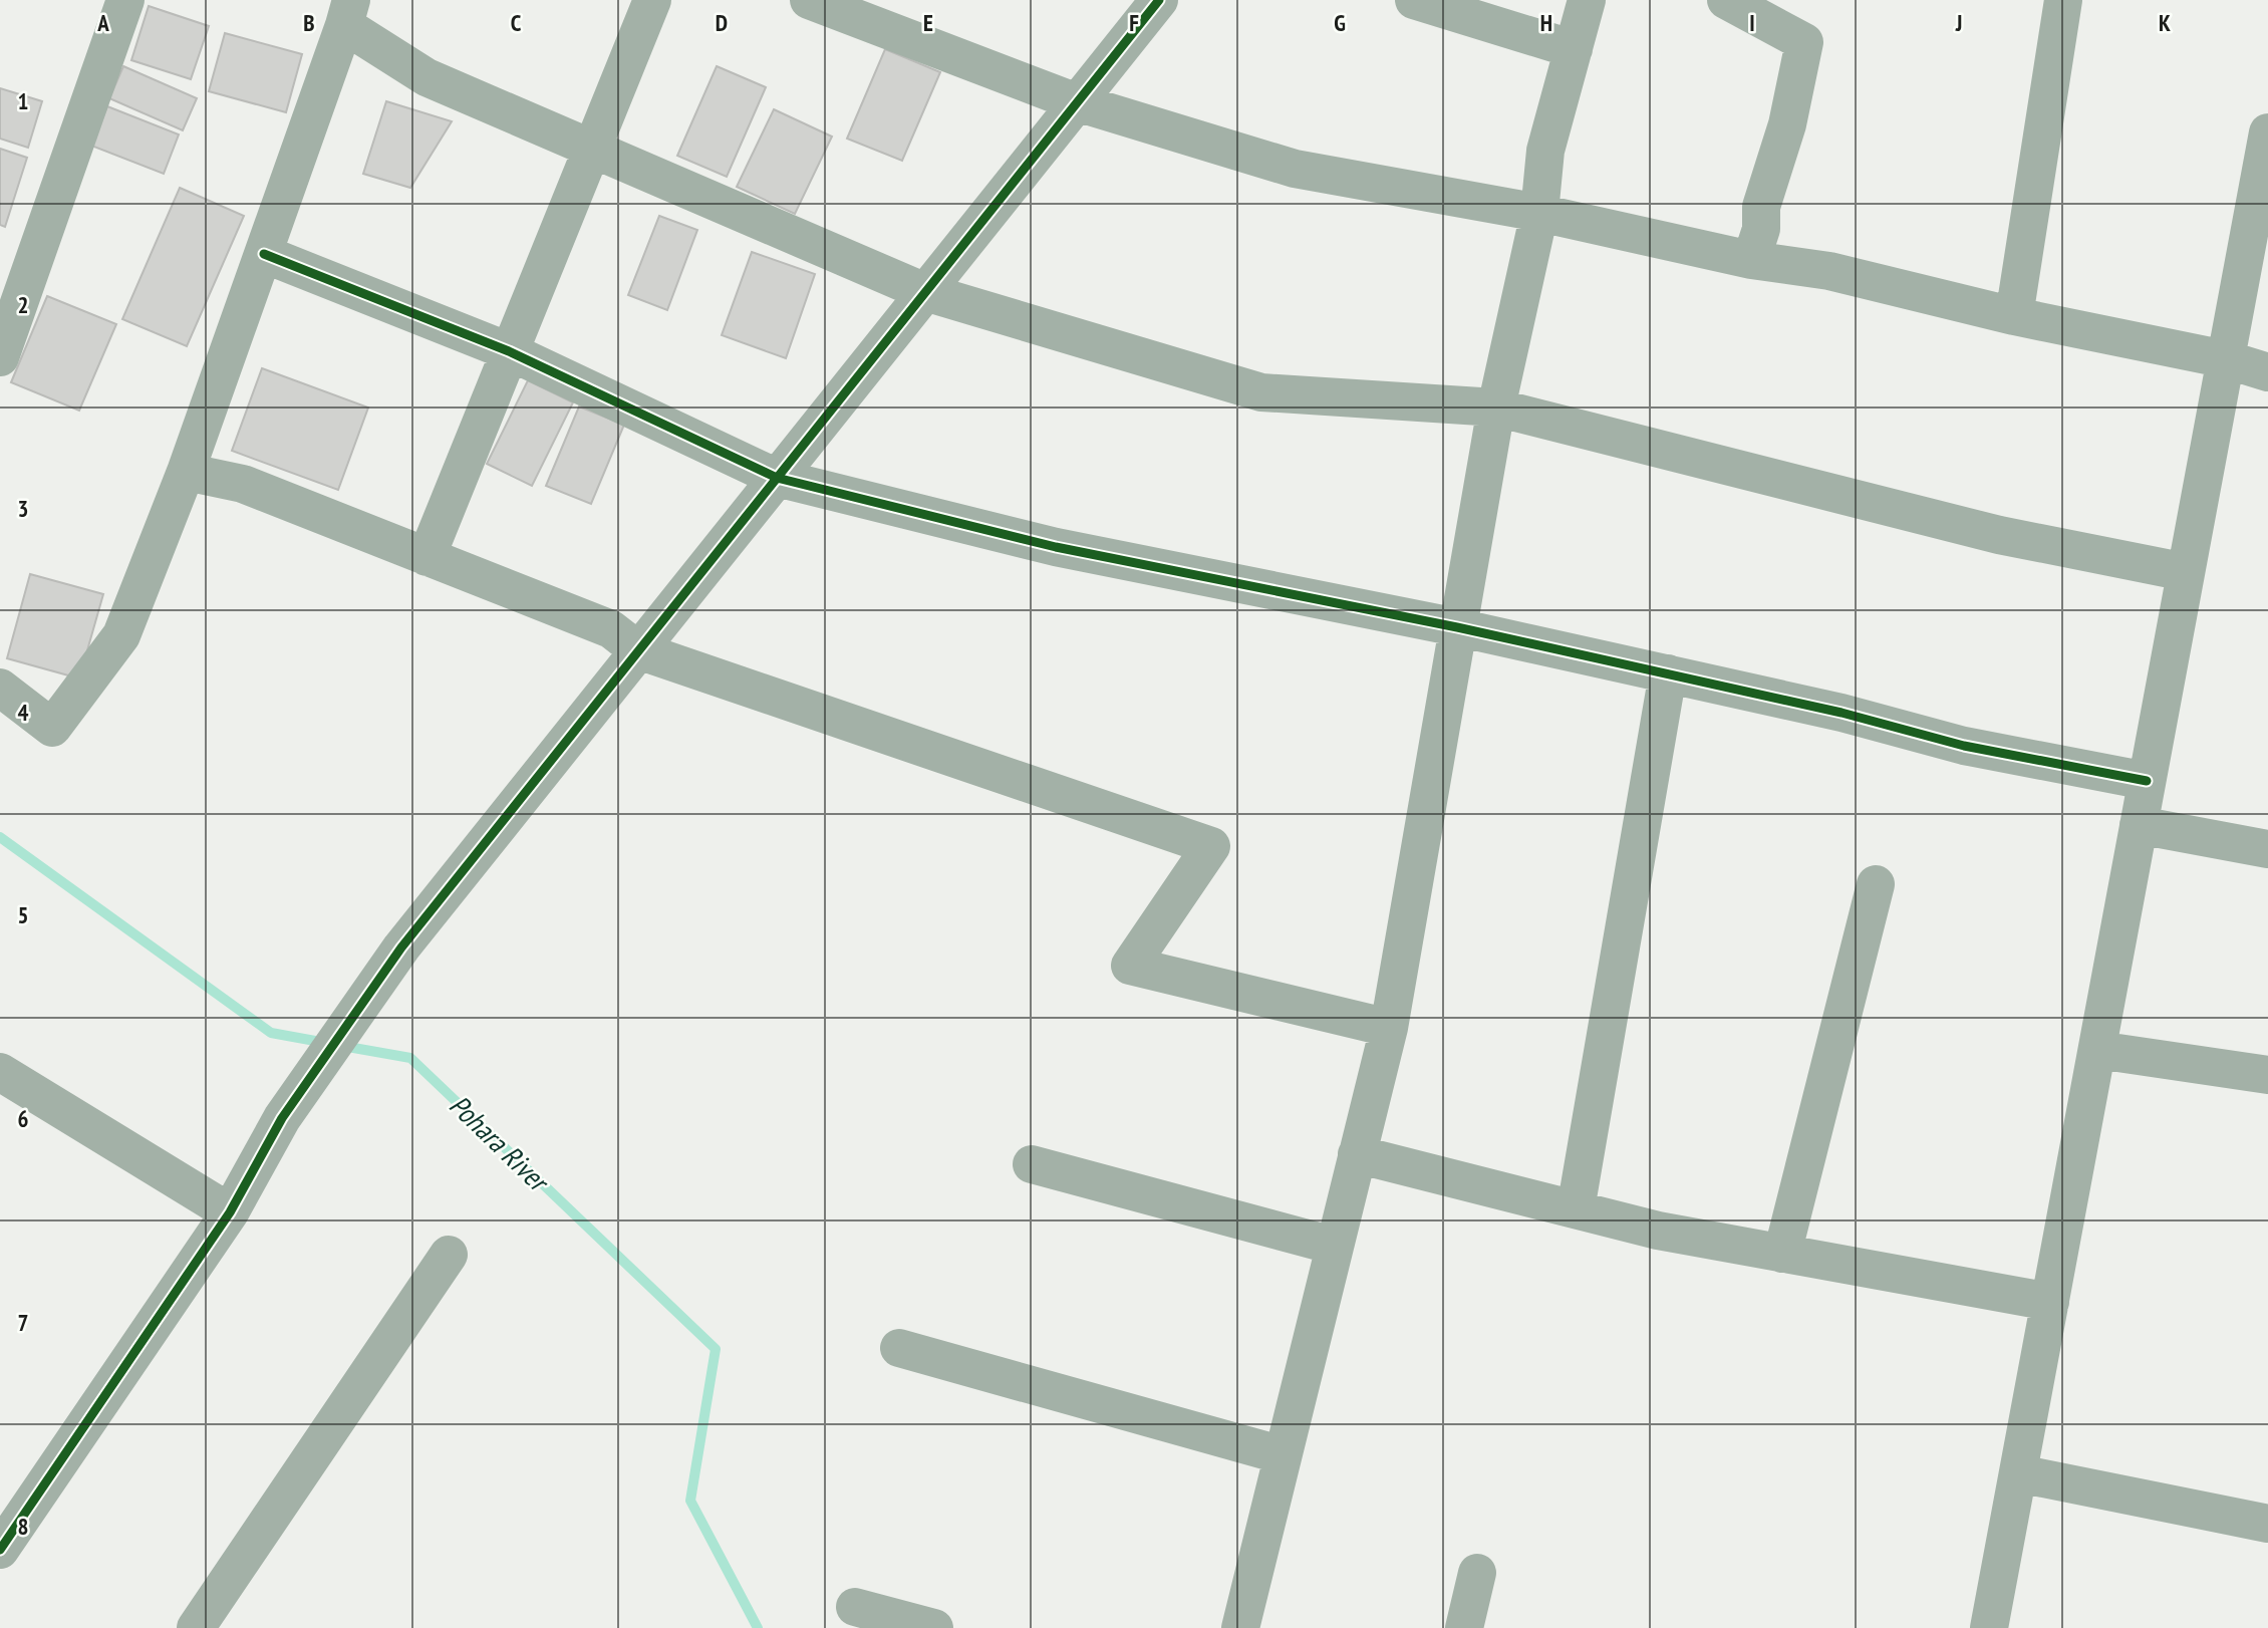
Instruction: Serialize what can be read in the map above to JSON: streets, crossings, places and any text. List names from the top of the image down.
{
  "water": ["Pohara River"],
  "grid": {
    "columns": [
      "A",
      "B",
      "C",
      "D",
      "E",
      "F",
      "G",
      "H",
      "I",
      "J",
      "K"
    ],
    "rows": [
      "1",
      "2",
      "3",
      "4",
      "5",
      "6",
      "7",
      "8"
    ]
  }
}
